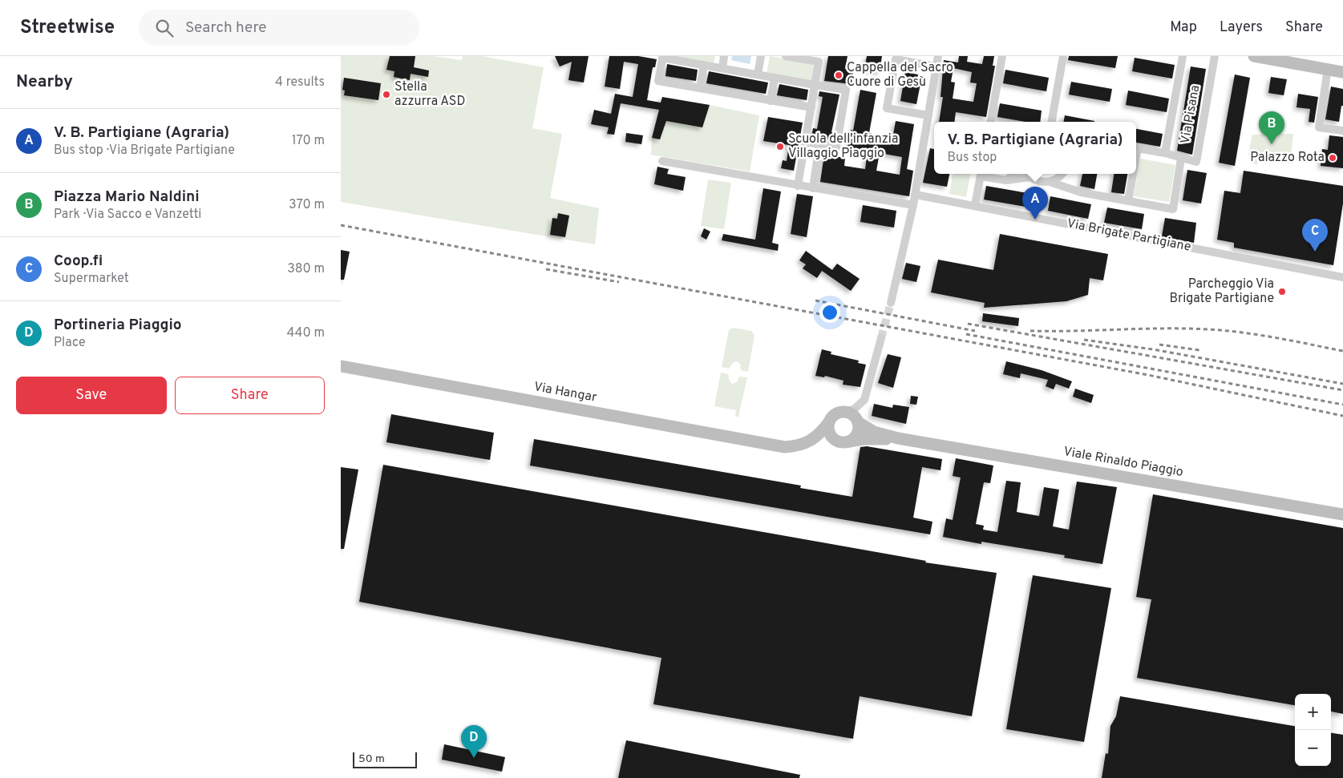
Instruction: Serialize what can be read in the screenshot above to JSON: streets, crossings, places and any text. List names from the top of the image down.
{
  "streets": {
    "street": [
      "Via Pisana",
      "Via Brigate Partigiane",
      "Via Hangar",
      "Viale Rinaldo Piaggio"
    ]
  },
  "crossings": [
    ["Via Hangar", "Viale Rinaldo Piaggio"]
  ],
  "places": [
    "Cappella del Sacro Cuore di Gesù",
    "Stella azzurra ASD",
    "Scuola dell'infanzia Villaggio Piaggio",
    "Palazzo Rota",
    "Parcheggio Via Brigate Partigiane"
  ],
  "scale_bar": "50 m",
  "page": {
    "header": "Streetwise",
    "search": "Search here",
    "nav": ["Map", "Layers", "Share"],
    "heading": ["Nearby", "4 results"],
    "list": [
      {
        "mark": "A",
        "name": "V. B. Partigiane (Agraria)",
        "note": "Bus stop · Via Brigate Partigiane",
        "value": "170 m"
      },
      {
        "mark": "B",
        "name": "Piazza Mario Naldini",
        "note": "Park · Via Sacco e Vanzetti",
        "value": "370 m"
      },
      {
        "mark": "C",
        "name": "Coop.fi",
        "note": "Supermarket",
        "value": "380 m"
      },
      {
        "mark": "D",
        "name": "Portineria Piaggio",
        "note": "Place",
        "value": "440 m"
      }
    ],
    "pins": [
      "B",
      "A",
      "C",
      "D"
    ],
    "popup": ["V. B. Partigiane (Agraria)", "Bus stop"],
    "buttons": ["Save", "Share"],
    "map_buttons": ["+", "−"],
    "scale": "50 m"
  }
}
